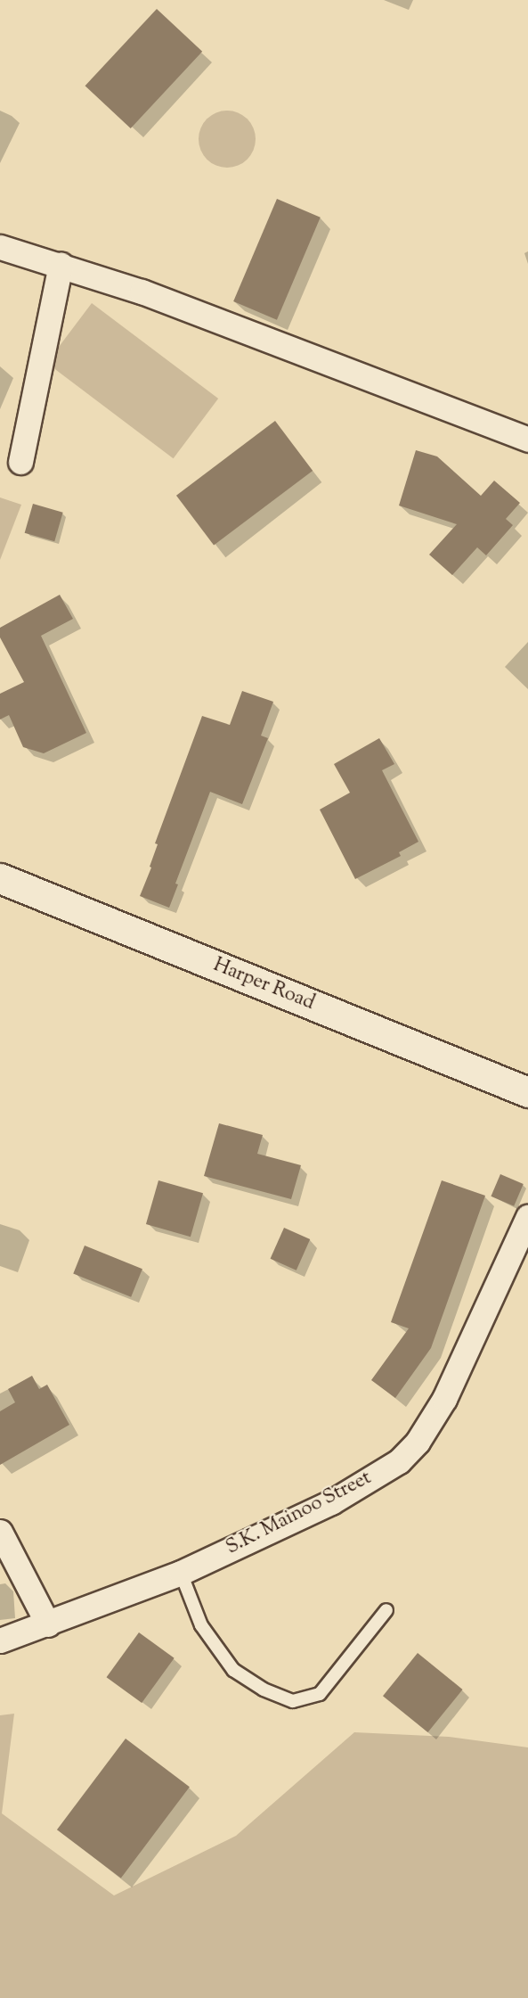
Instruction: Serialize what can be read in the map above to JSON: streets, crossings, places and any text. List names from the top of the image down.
{
  "streets": {
    "main road": ["Harper Road"],
    "street": ["S.K. Mainoo Street"]
  }
}
